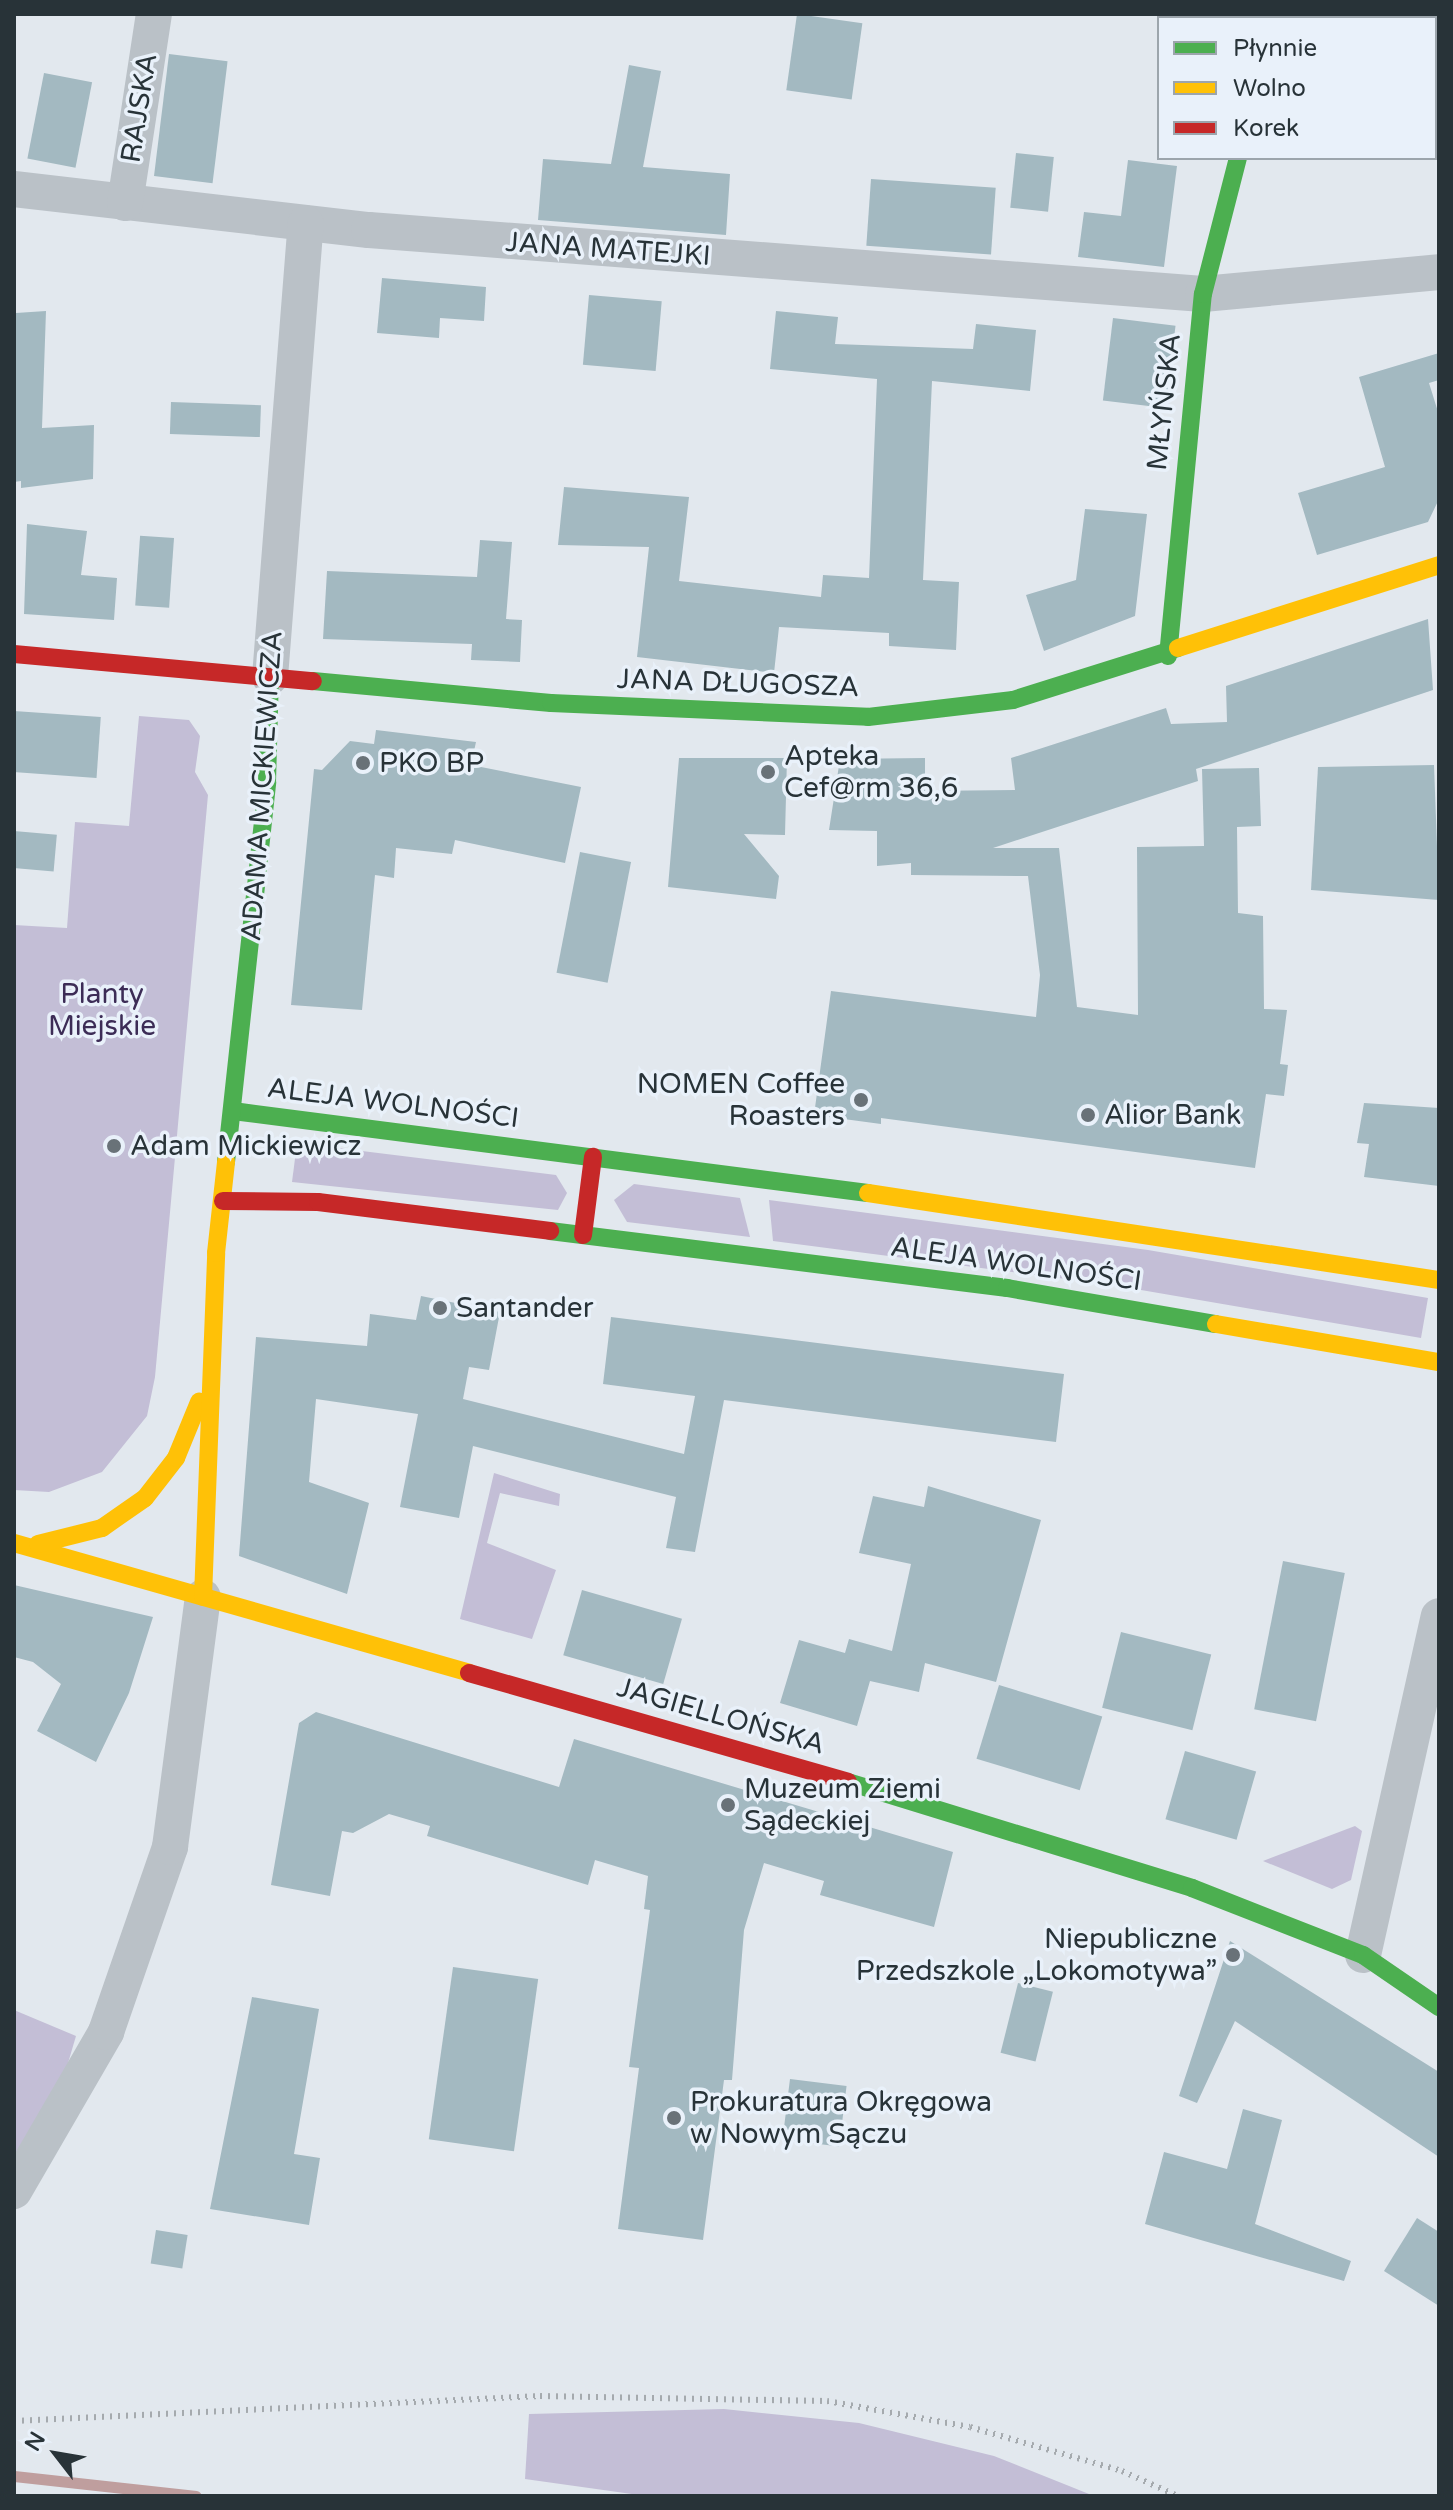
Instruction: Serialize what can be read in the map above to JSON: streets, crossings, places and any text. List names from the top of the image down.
{
  "streets": {
    "street": [
      "RAJSKA",
      "JANA MATEJKI",
      "MŁYŃSKA",
      "JANA DŁUGOSZA",
      "ADAMA MICKIEWICZA",
      "ALEJA WOLNOŚCI",
      "JAGIELLOŃSKA"
    ]
  },
  "crossings": [
    ["RAJSKA", "JANA MATEJKI"],
    ["JANA MATEJKI", "MŁYŃSKA"],
    ["JANA MATEJKI", "ADAMA MICKIEWICZA"],
    ["MŁYŃSKA", "JANA DŁUGOSZA"],
    ["JANA DŁUGOSZA", "ADAMA MICKIEWICZA"],
    ["ADAMA MICKIEWICZA", "ALEJA WOLNOŚCI"],
    ["ADAMA MICKIEWICZA", "JAGIELLOŃSKA"]
  ],
  "parks": ["Planty Miejskie"],
  "places": [
    "PKO BP",
    "Apteka Cef@rm 36,6",
    "NOMEN Coffee Roasters",
    "Alior Bank",
    "Adam Mickiewicz",
    "Santander",
    "Muzeum Ziemi Sądeckiej",
    "Niepubliczne Przedszkole „Lokomotywa”",
    "Prokuratura Okręgowa w Nowym Sączu"
  ],
  "legend": ["Płynnie", "Wolno", "Korek"],
  "north": "top left"
}
